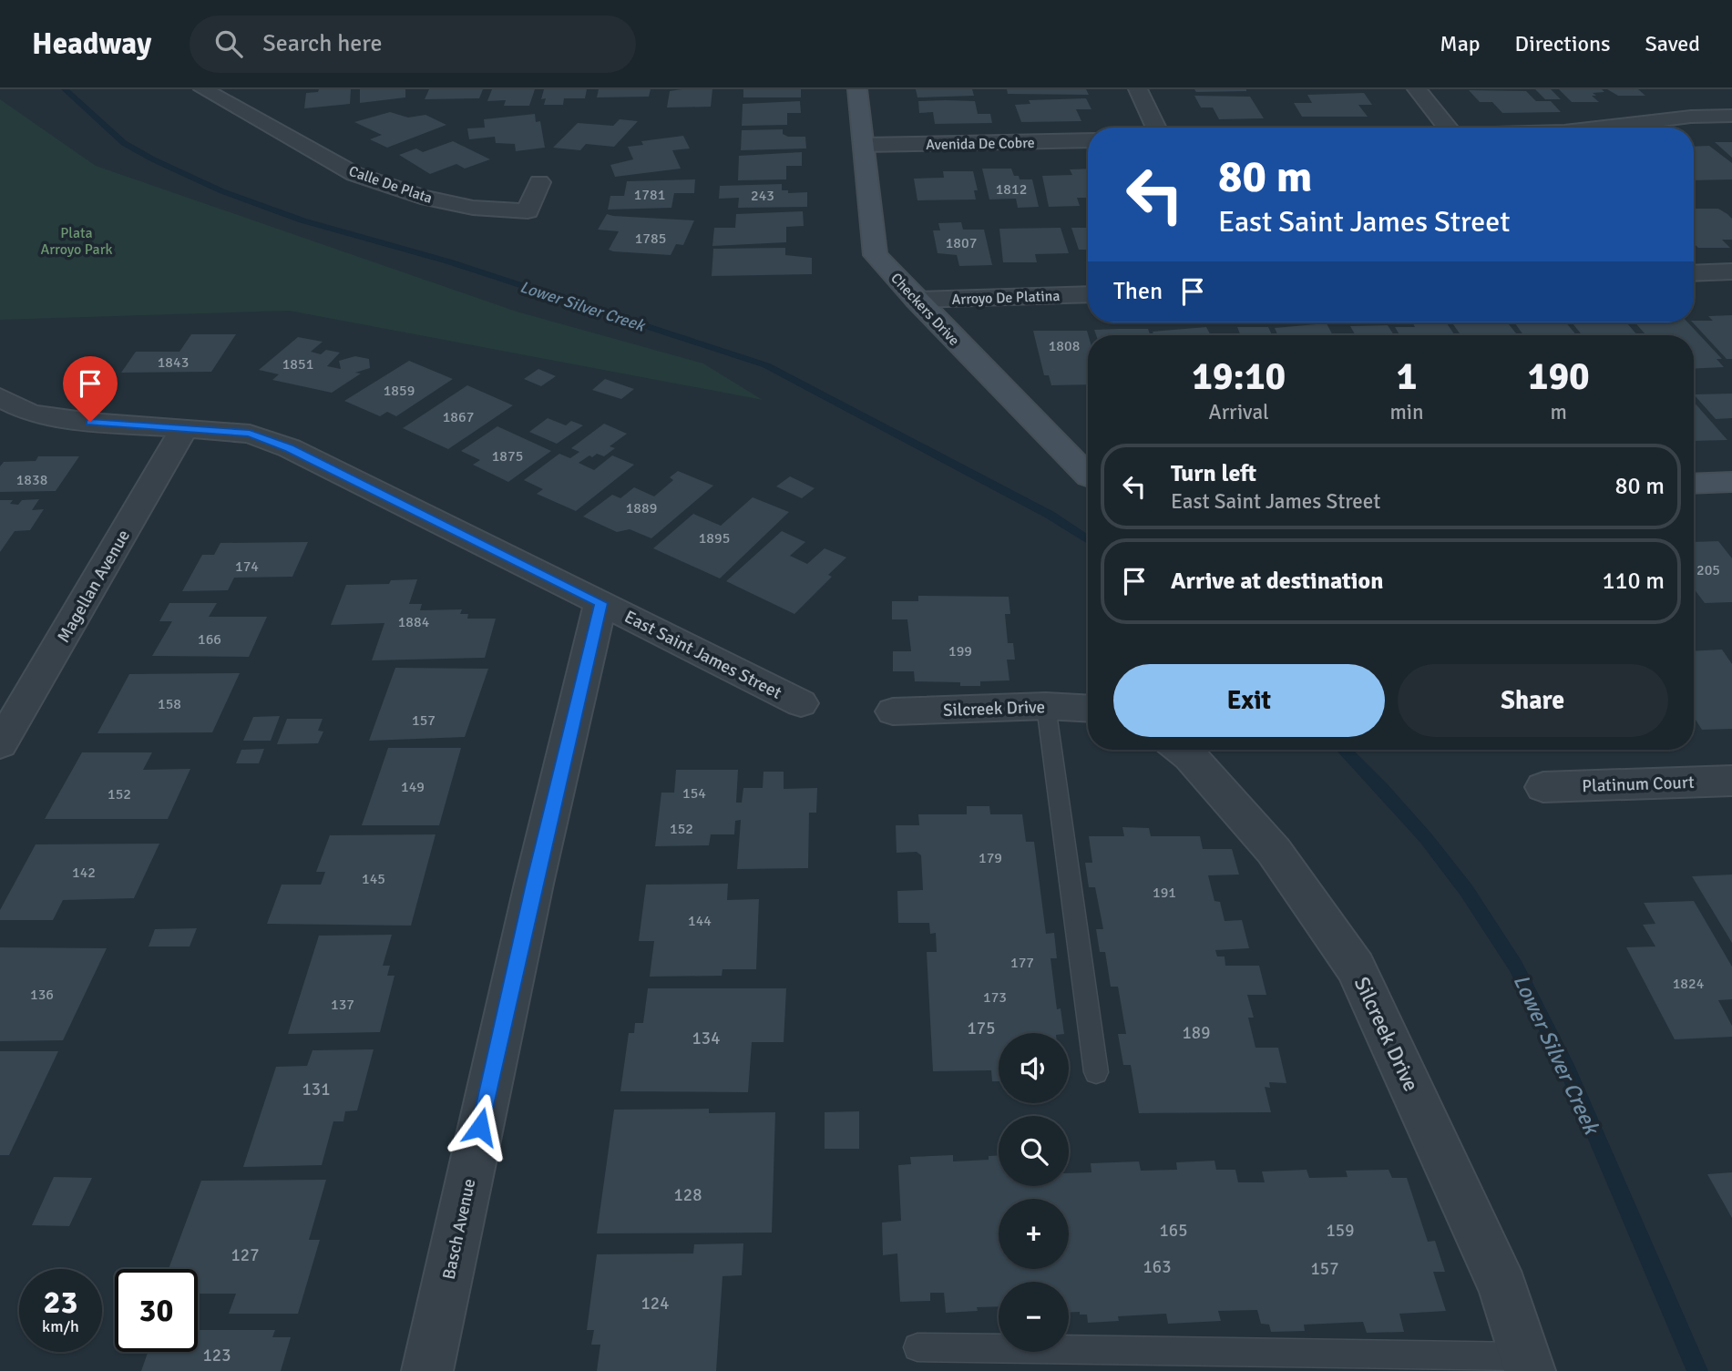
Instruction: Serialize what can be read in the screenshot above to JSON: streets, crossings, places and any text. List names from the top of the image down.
{
  "streets": {
    "street": [
      "Avenida De Cobre",
      "Calle De Plata",
      "Arroyo De Platina",
      "Checkers Drive",
      "Magellan Avenue",
      "East Saint James Street",
      "Silcreek Drive",
      "Platinum Court",
      "Basch Avenue"
    ]
  },
  "crossings": [
    ["Avenida De Cobre", "Checkers Drive"],
    ["Arroyo De Platina", "Checkers Drive"],
    ["Magellan Avenue", "East Saint James Street"],
    ["East Saint James Street", "Basch Avenue"]
  ],
  "water": ["Lower Silver Creek"],
  "parks": ["Plata Arroyo Park"],
  "house_numbers": [
    "1812",
    "1781",
    "243",
    "1785",
    "1807",
    "1808",
    "1843",
    "1851",
    "1859",
    "1867",
    "1875",
    "1838",
    "1889",
    "1895",
    "174",
    "205",
    "1884",
    "166",
    "199",
    "158",
    "157",
    "149",
    "154",
    "152",
    "152",
    "179",
    "142",
    "145",
    "191",
    "144",
    "177",
    "1824",
    "136",
    "173",
    "137",
    "175",
    "189",
    "134",
    "131",
    "128",
    "165",
    "159",
    "127",
    "163",
    "157",
    "124",
    "123"
  ],
  "page": {
    "header": "Headway",
    "search": "Search here",
    "nav": ["Map", "Directions", "Saved"],
    "turn": ["80 m", "East Saint James Street"],
    "then": "Then",
    "eta": [
      "19:10",
      "Arrival",
      "1",
      "min",
      "190",
      "m"
    ],
    "list": [
      {
        "name": "Turn left",
        "note": "East Saint James Street",
        "value": "80 m"
      },
      {
        "name": "Arrive at destination",
        "value": "110 m"
      }
    ],
    "buttons": ["Exit", "Share"],
    "map_buttons": ["+", "−"],
    "speed": "23 km/h",
    "limit": "30"
  }
}
